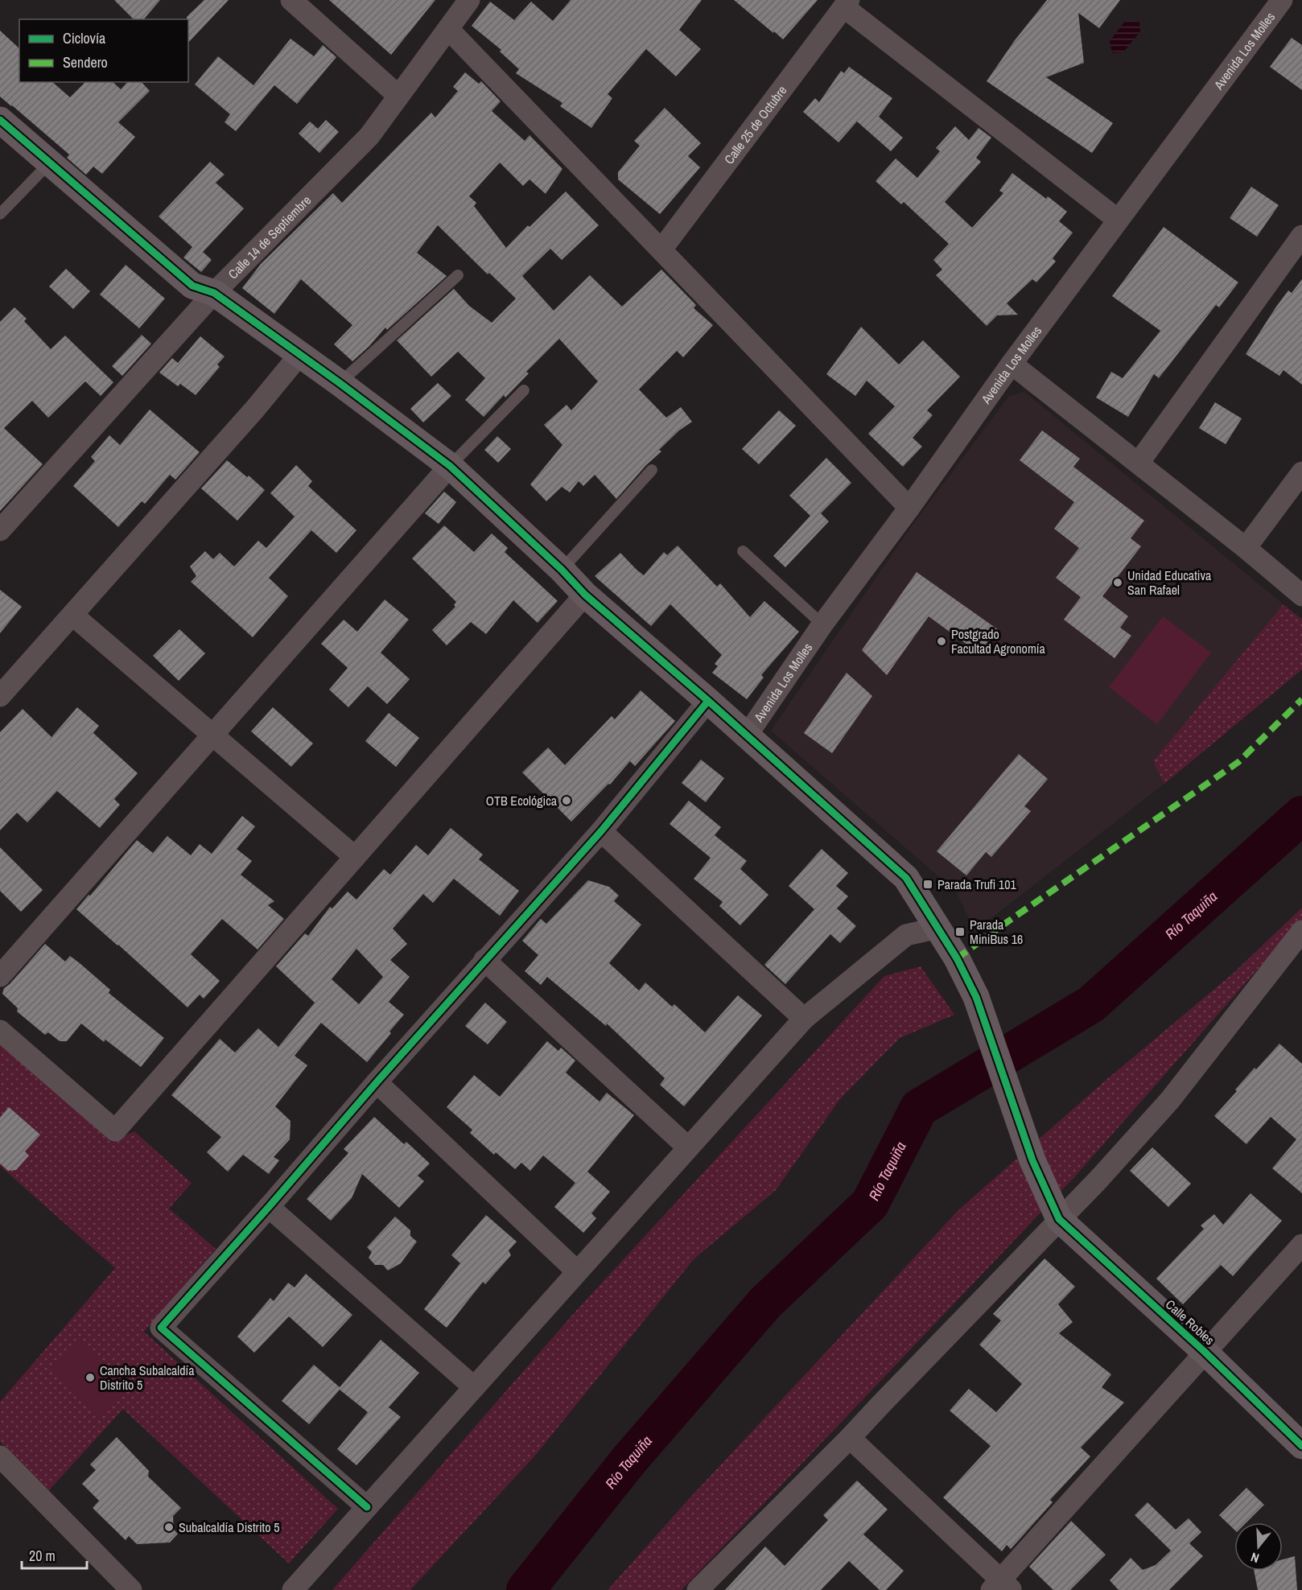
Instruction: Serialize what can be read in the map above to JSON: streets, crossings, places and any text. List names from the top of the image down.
{
  "streets": {
    "street": [
      "Avenida Los Molles",
      "Calle 25 de Octubre",
      "Calle 14 de Septiembre",
      "Calle Robles"
    ]
  },
  "water": ["Río Taquiña"],
  "places": {
    "other": [
      "Unidad Educativa San Rafael",
      "Postgrado Facultad Agronomía",
      "OTB Ecológica",
      "Cancha Subalcaldía Distrito 5",
      "Subalcaldía Distrito 5"
    ],
    "transit": ["Parada Trufi 101", "Parada MiniBus 16"]
  },
  "legend": ["Ciclovía", "Sendero"],
  "scale_bar": "20 m",
  "north": "bottom"
}
